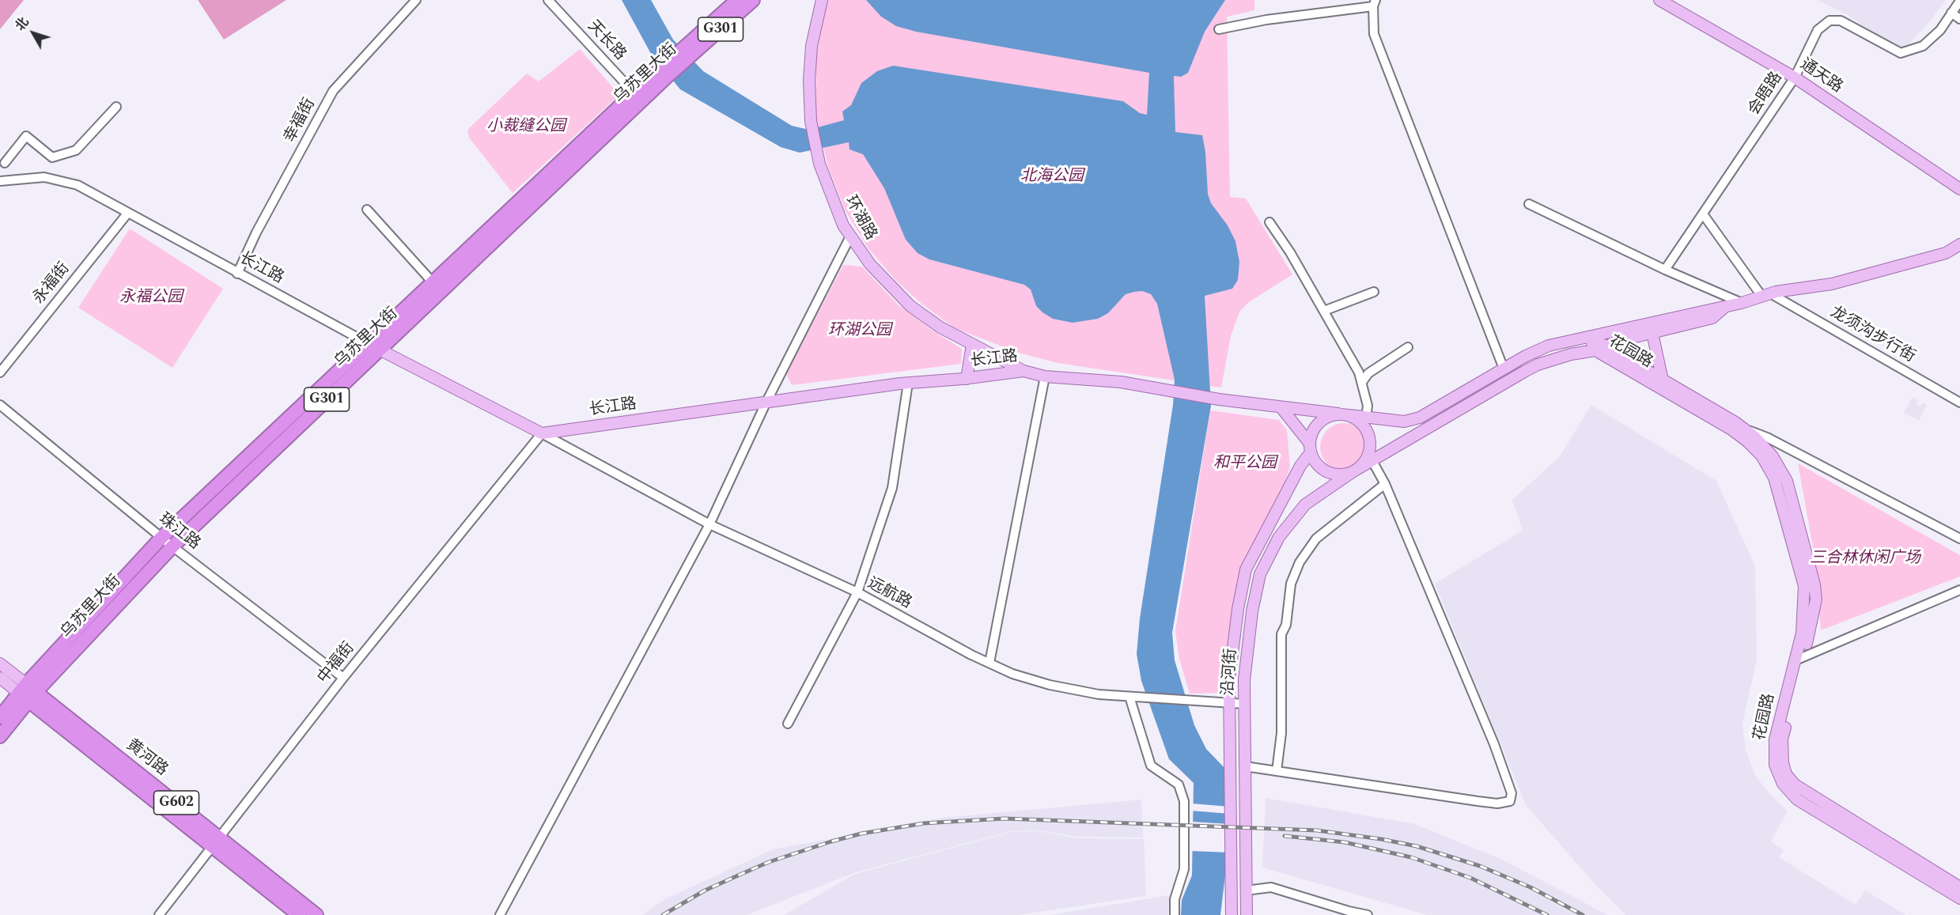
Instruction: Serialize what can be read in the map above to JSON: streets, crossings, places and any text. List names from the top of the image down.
{
  "streets": {
    "highway": [
      "G301",
      "乌苏里大街",
      "黄河路",
      "G602"
    ],
    "main road": [
      "通天路",
      "环湖路",
      "长江路",
      "花园路",
      "沿河街"
    ],
    "street": [
      "天长路",
      "会晤路",
      "幸福街",
      "永福街",
      "龙须沟步行街",
      "珠江路",
      "远航路",
      "中福街"
    ]
  },
  "crossings": [
    ["天长路", "乌苏里大街"],
    ["乌苏里大街", "长江路"],
    ["乌苏里大街", "珠江路"],
    ["乌苏里大街", "黄河路"],
    ["通天路", "会晤路"],
    ["幸福街", "长江路"],
    ["环湖路", "长江路"],
    ["长江路", "永福街"],
    ["长江路", "龙须沟步行街"],
    ["长江路", "花园路"],
    ["长江路", "远航路"],
    ["长江路", "中福街"],
    ["长江路", "沿河街"],
    ["珠江路", "中福街"],
    ["远航路", "中福街"],
    ["远航路", "沿河街"],
    ["中福街", "黄河路"]
  ],
  "parks": [
    "小裁缝公园",
    "北海公园",
    "永福公园",
    "环湖公园",
    "和平公园",
    "三合林休闲广场"
  ],
  "north": "top left"
}
